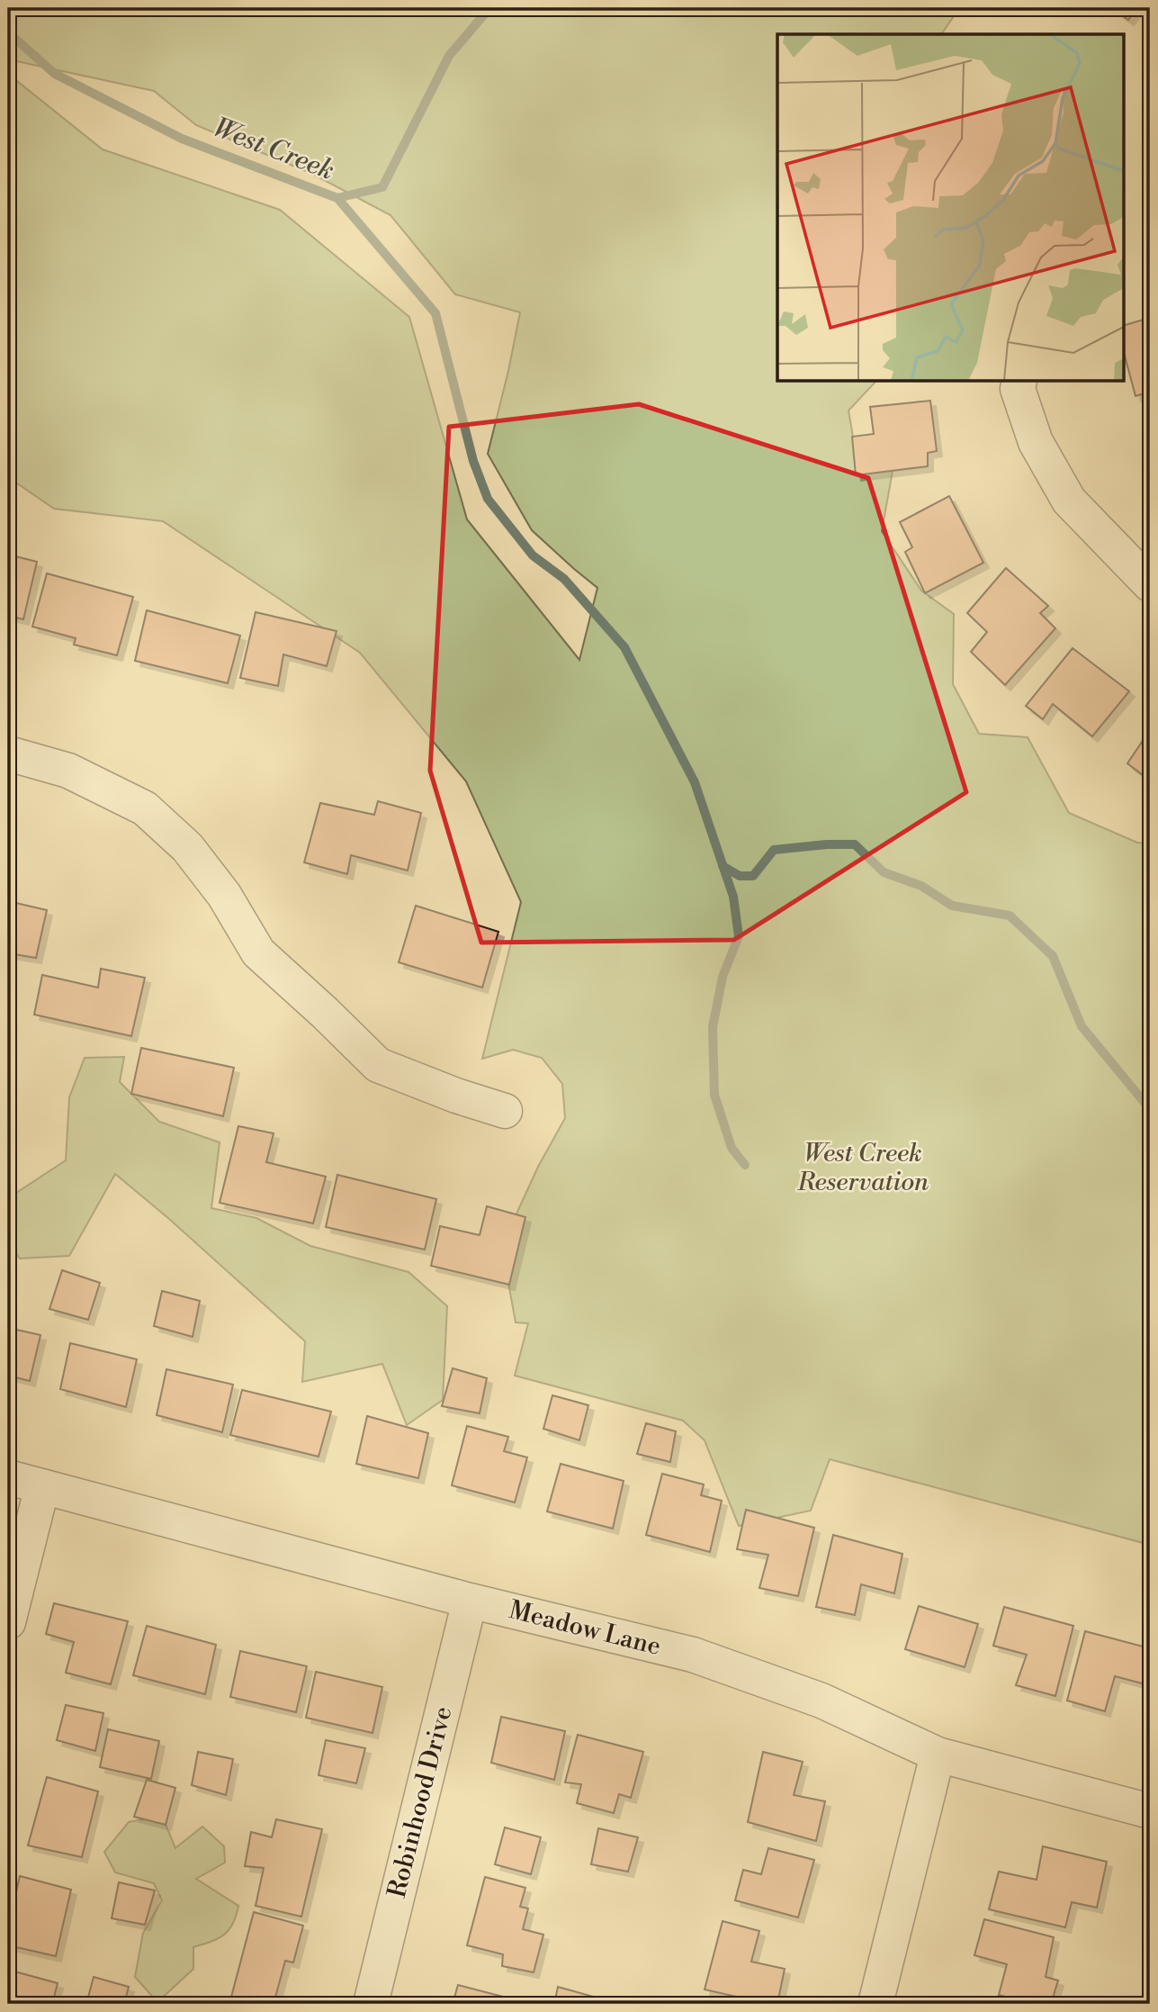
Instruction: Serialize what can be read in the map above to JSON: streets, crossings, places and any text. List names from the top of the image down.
{
  "streets": {
    "street": ["Meadow Lane", "Robinhood Drive"]
  },
  "crossings": [
    ["Meadow Lane", "Robinhood Drive"]
  ],
  "water": ["West Creek"],
  "parks": ["West Creek Reservation"]
}
